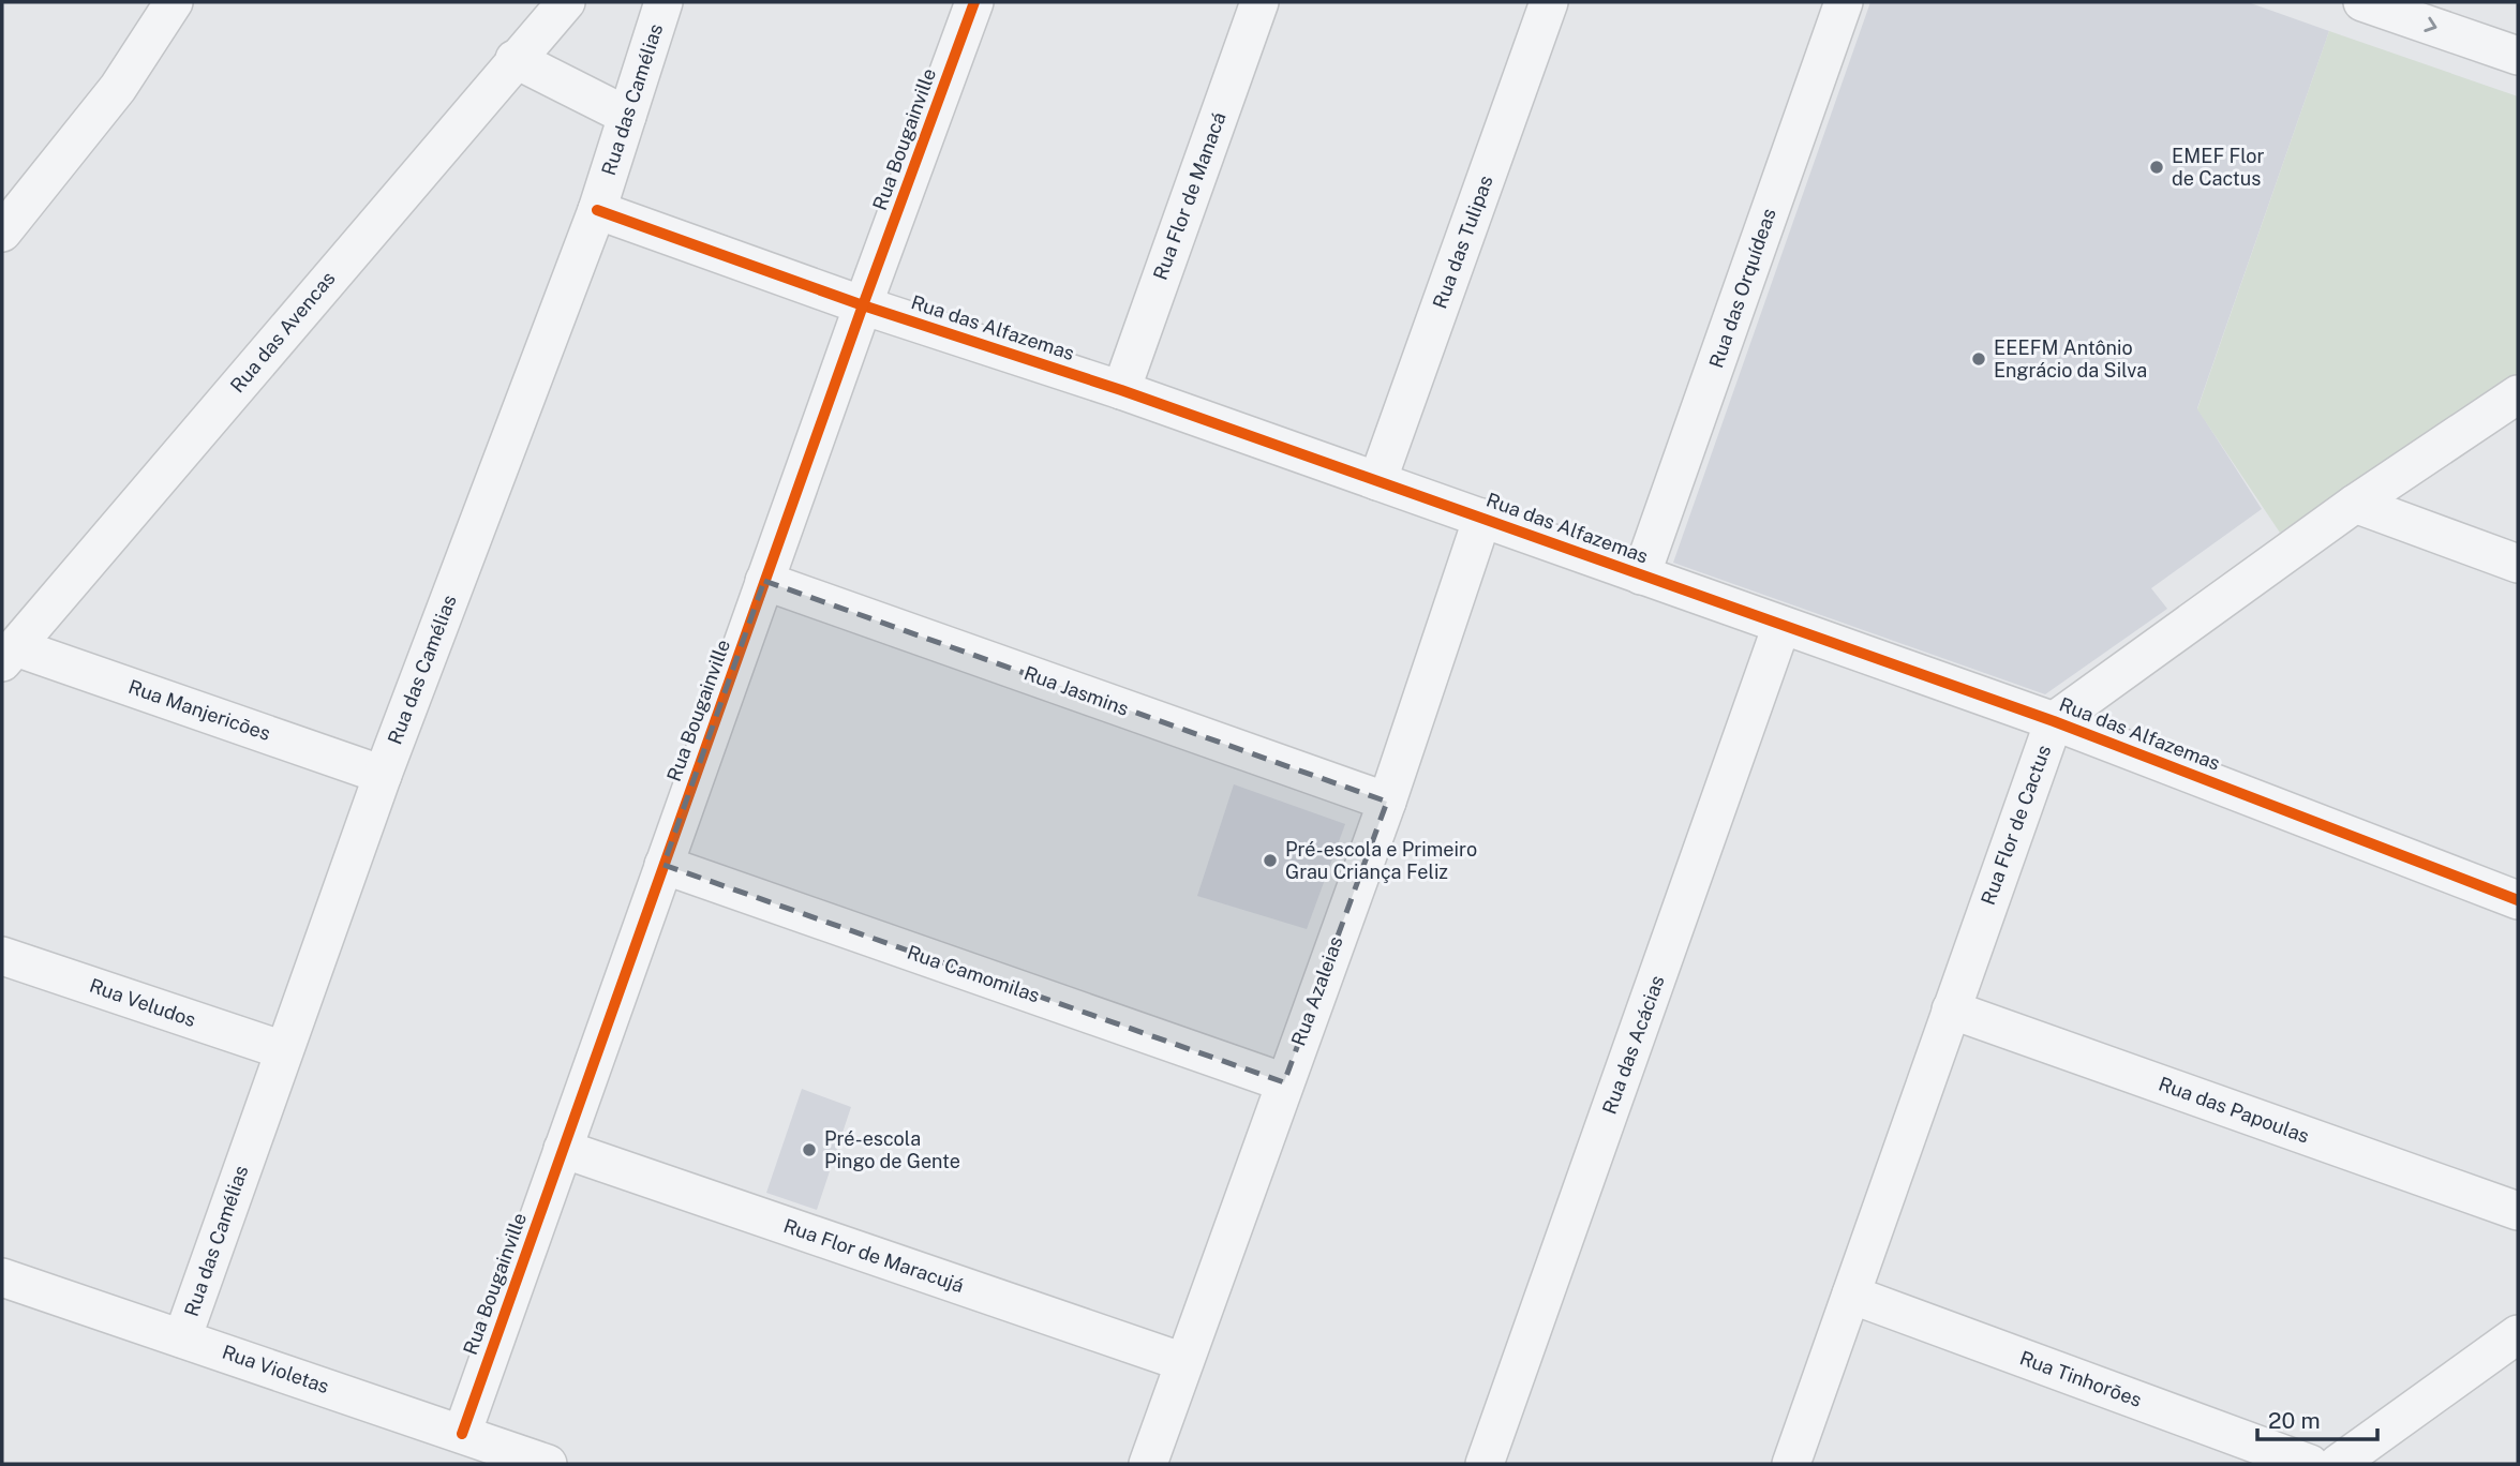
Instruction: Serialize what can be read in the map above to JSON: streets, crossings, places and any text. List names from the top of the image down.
{
  "streets": {
    "street": [
      "Rua das Camélias",
      "Rua Bougainville",
      "Rua Flor de Manacá",
      "Rua das Tulipas",
      "Rua das Orquídeas",
      "Rua das Alfazemas",
      "Rua das Avencas",
      "Rua Jasmins",
      "Rua Manjericões",
      "Rua Flor de Cactus",
      "Rua Camomilas",
      "Rua Azaleias",
      "Rua Veludos",
      "Rua das Acácias",
      "Rua das Papoulas",
      "Rua Flor de Maracujá",
      "Rua Violetas",
      "Rua Tinhorões"
    ]
  },
  "crossings": [
    ["Rua das Camélias", "Rua das Alfazemas"],
    ["Rua das Camélias", "Rua Manjericões"],
    ["Rua das Camélias", "Rua Veludos"],
    ["Rua das Camélias", "Rua Violetas"],
    ["Rua Bougainville", "Rua das Alfazemas"],
    ["Rua Bougainville", "Rua Jasmins"],
    ["Rua Bougainville", "Rua Camomilas"],
    ["Rua Bougainville", "Rua Flor de Maracujá"],
    ["Rua Bougainville", "Rua Violetas"],
    ["Rua Flor de Manacá", "Rua das Alfazemas"],
    ["Rua das Tulipas", "Rua das Alfazemas"],
    ["Rua das Orquídeas", "Rua das Alfazemas"],
    ["Rua das Alfazemas", "Rua Flor de Cactus"],
    ["Rua das Alfazemas", "Rua Azaleias"],
    ["Rua das Alfazemas", "Rua das Acácias"],
    ["Rua das Avencas", "Rua Manjericões"],
    ["Rua Jasmins", "Rua Azaleias"],
    ["Rua Flor de Cactus", "Rua das Papoulas"],
    ["Rua Flor de Cactus", "Rua Tinhorões"],
    ["Rua Camomilas", "Rua Azaleias"],
    ["Rua Azaleias", "Rua Flor de Maracujá"]
  ],
  "places": [
    "EMEF Flor de Cactus",
    "EEEFM Antônio Engrácio da Silva",
    "Pré-escola e Primeiro Grau Criança Feliz",
    "Pré-escola Pingo de Gente"
  ],
  "scale_bar": "20 m"
}
